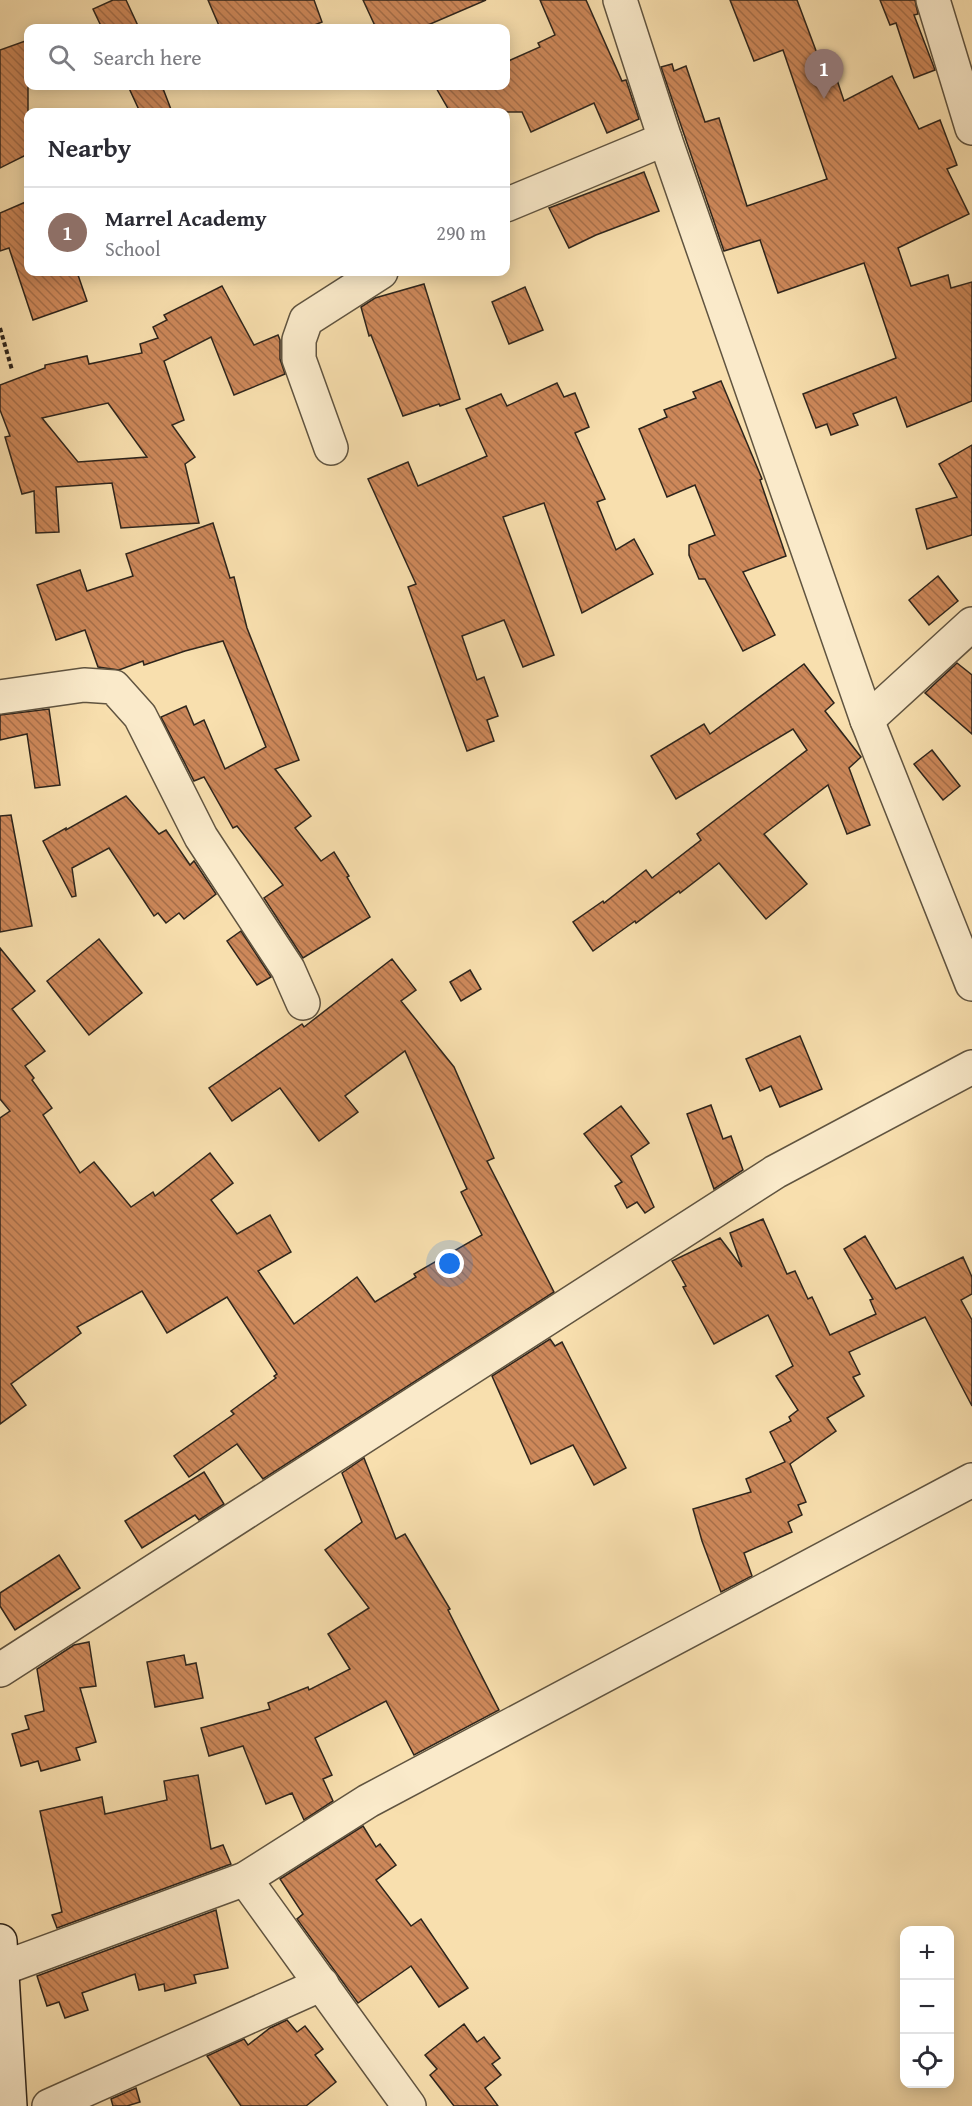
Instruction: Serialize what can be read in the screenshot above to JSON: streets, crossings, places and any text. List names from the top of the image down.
{
  "page": {
    "search": "Search here",
    "pins": "1",
    "heading": "Nearby",
    "list": [
      {
        "mark": "1",
        "name": "Marrel Academy",
        "note": "School",
        "value": "290 m"
      }
    ],
    "map_buttons": ["+", "−"]
  }
}
